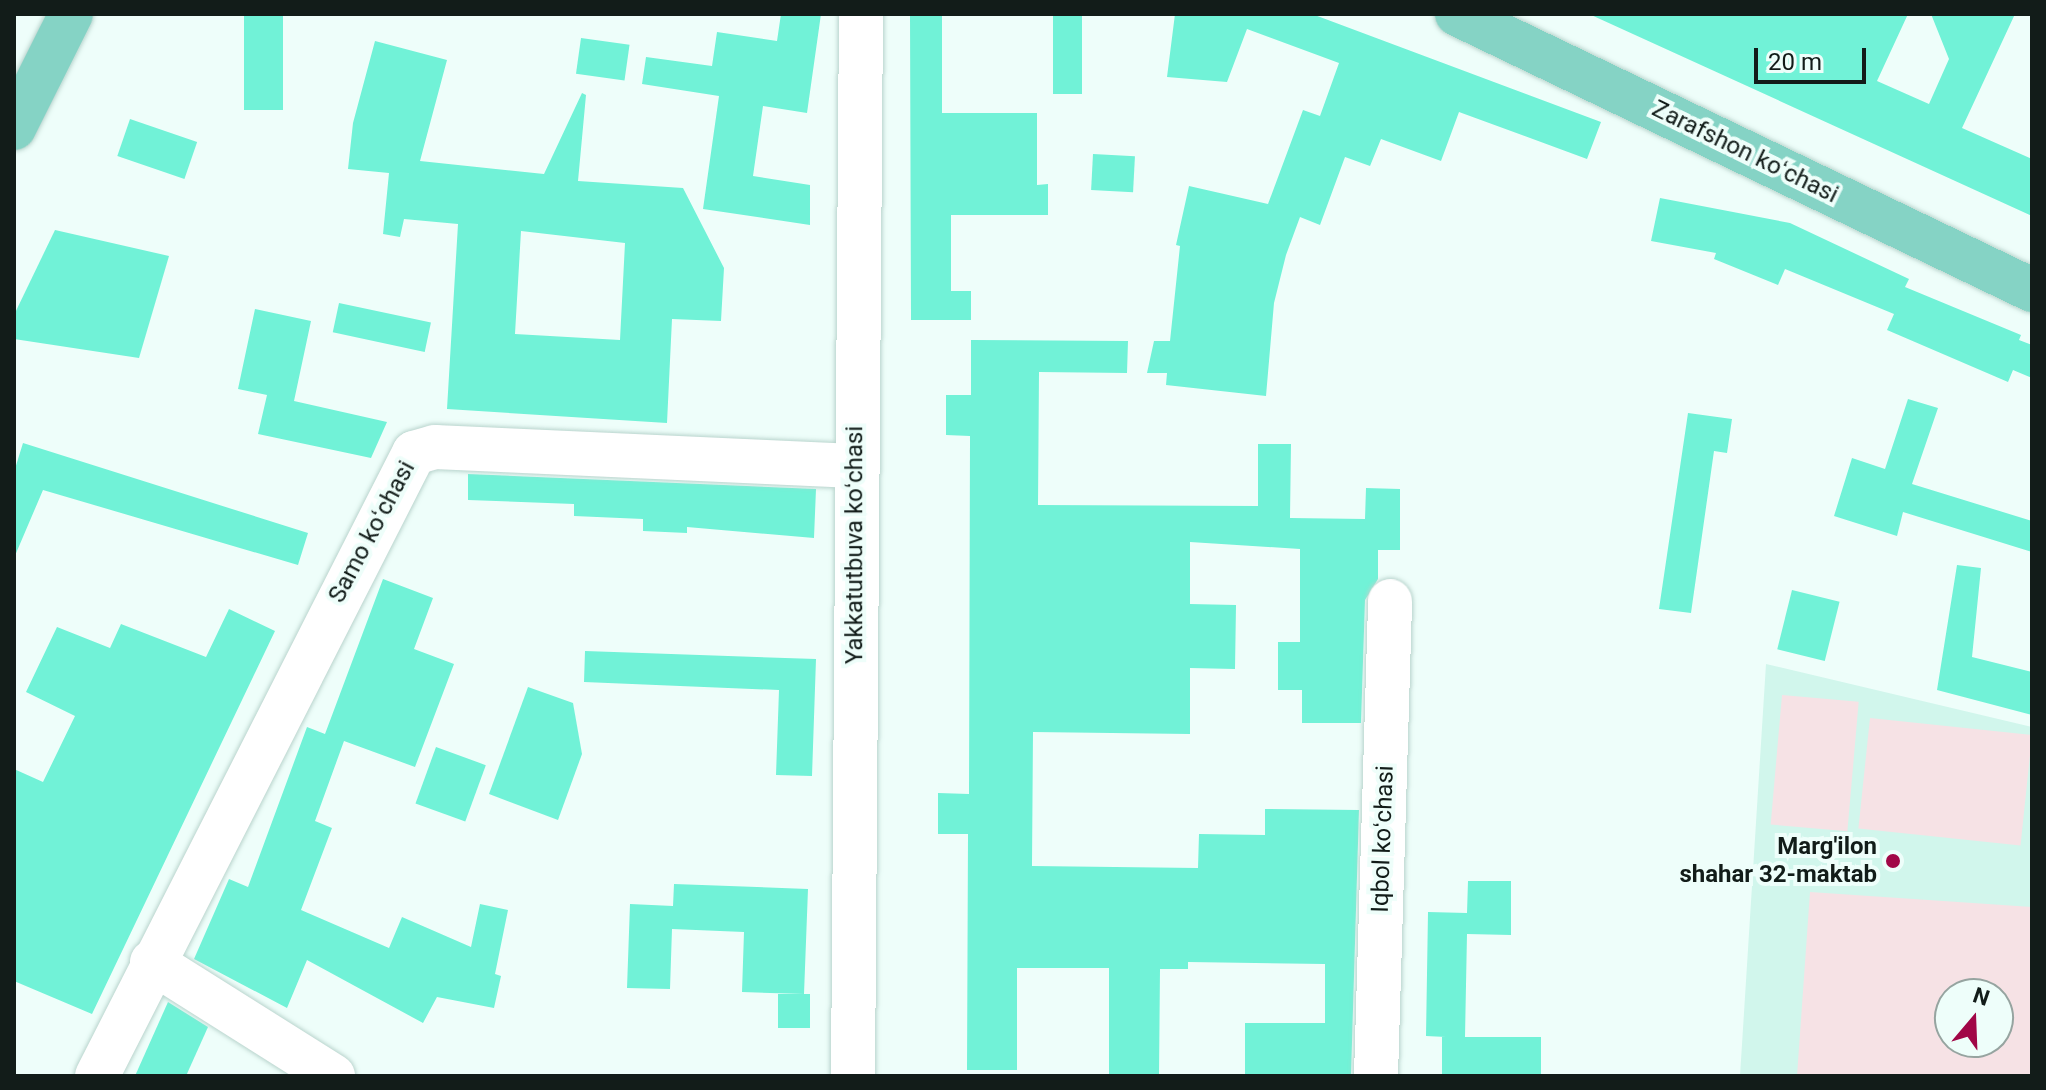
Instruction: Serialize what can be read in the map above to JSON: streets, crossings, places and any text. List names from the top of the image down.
{
  "streets": {
    "main road": ["Zarafshon koʻchasi"],
    "street": ["Samo koʻchasi", "Yakkatutbuva koʻchasi", "Iqbol koʻchasi"]
  },
  "crossings": [
    ["Samo koʻchasi", "Yakkatutbuva koʻchasi"]
  ],
  "places": ["Marg'ilon shahar 32-maktab"],
  "scale_bar": "20 m",
  "north": "top"
}
